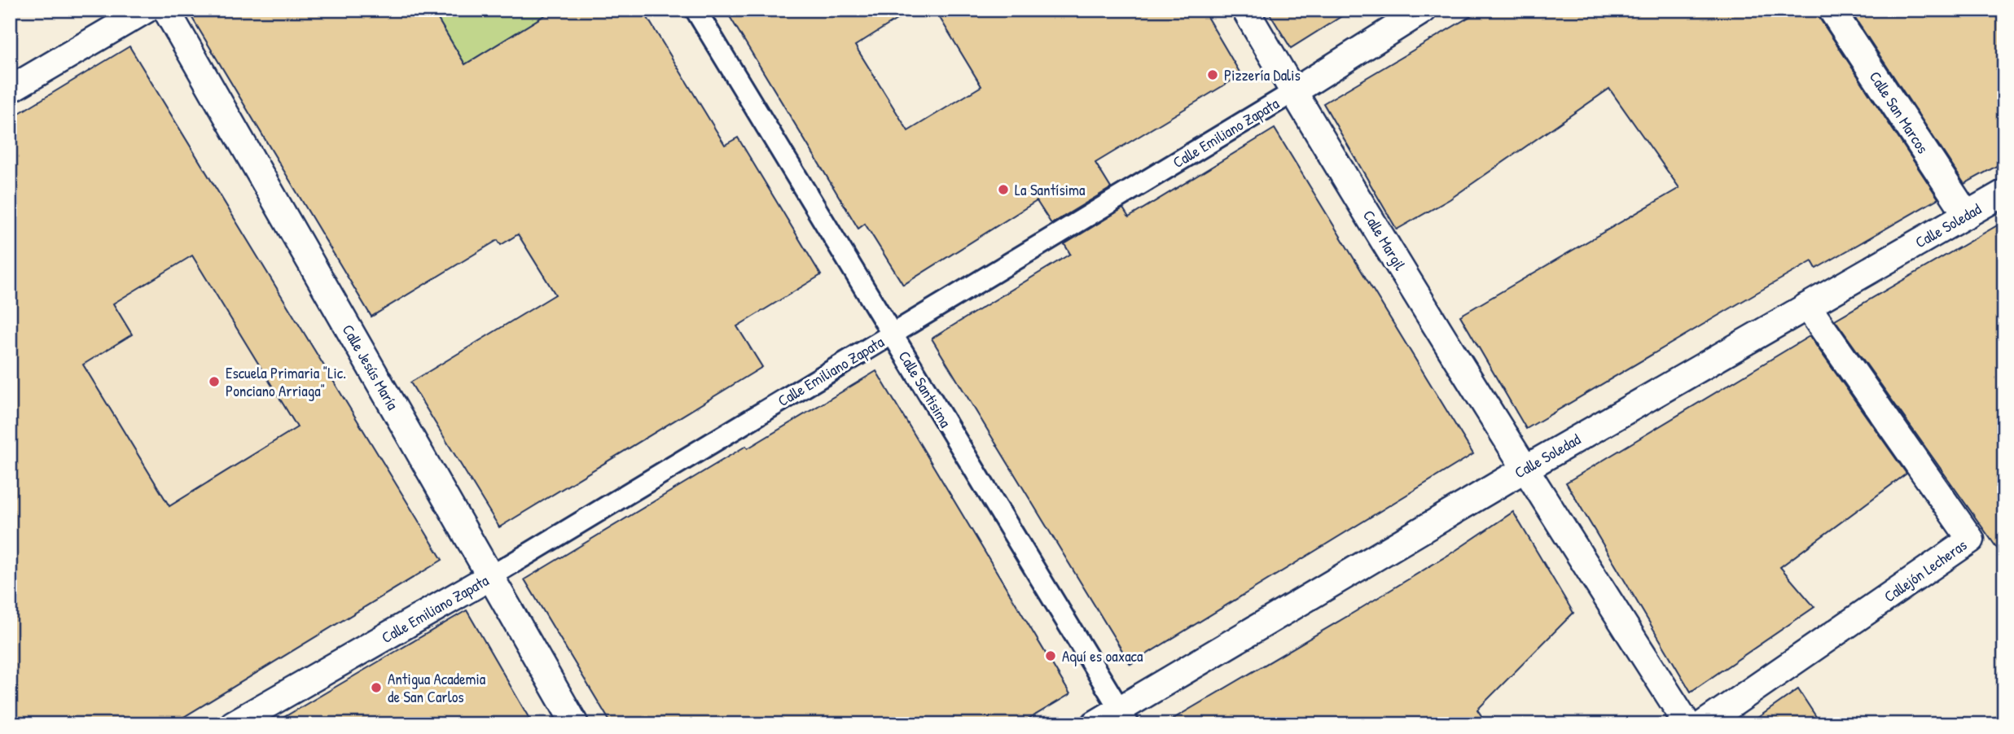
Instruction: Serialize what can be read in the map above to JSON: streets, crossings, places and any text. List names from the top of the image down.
{
  "streets": {
    "street": [
      "Calle San Marcos",
      "Calle Emiliano Zapata",
      "Calle Soledad",
      "Calle Margil",
      "Calle Jesús María",
      "Calle Santisima",
      "Callejón Lecheras"
    ]
  },
  "crossings": [
    ["Calle San Marcos", "Calle Soledad"],
    ["Calle Emiliano Zapata", "Calle Margil"],
    ["Calle Emiliano Zapata", "Calle Jesús María"],
    ["Calle Emiliano Zapata", "Calle Santisima"],
    ["Calle Soledad", "Calle Margil"],
    ["Calle Soledad", "Calle Santisima"],
    ["Calle Soledad", "Callejón Lecheras"]
  ],
  "places": [
    "Pizzería Dalis",
    "La Santísima",
    "Escuela Primaria \"Lic. Ponciano Arriaga\"",
    "Aquí es oaxaca",
    "Antigua Academia de San Carlos"
  ]
}
